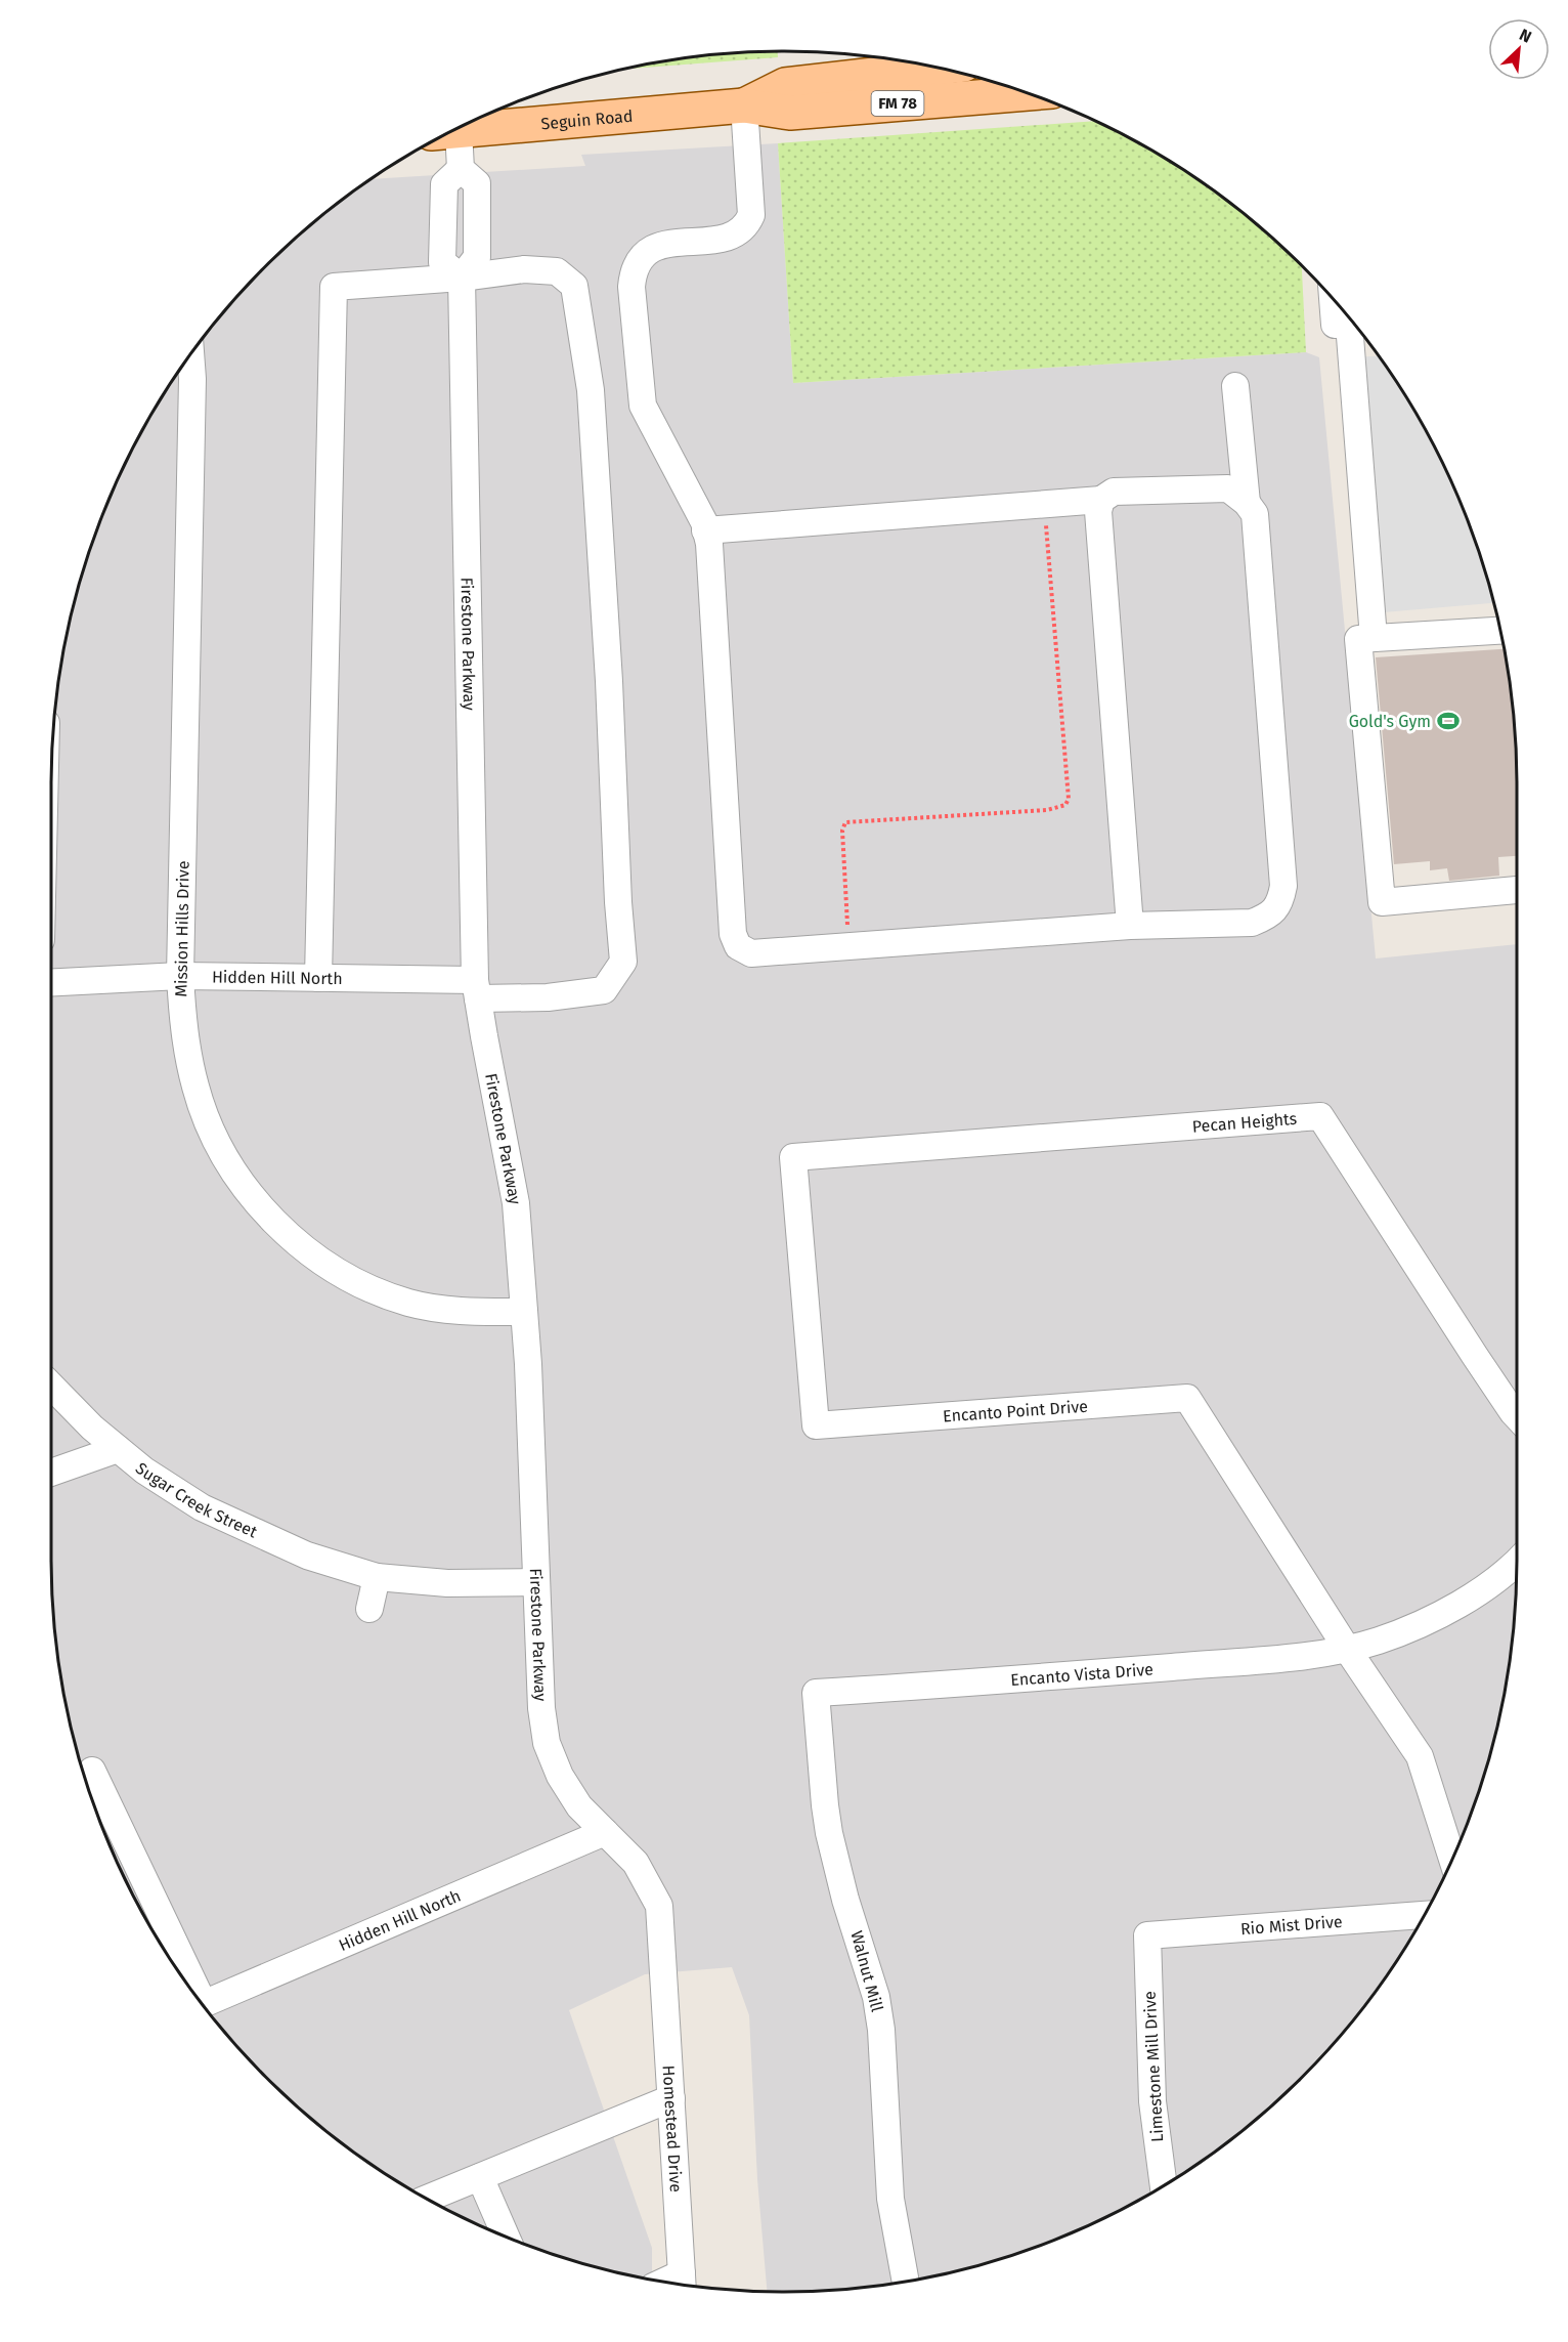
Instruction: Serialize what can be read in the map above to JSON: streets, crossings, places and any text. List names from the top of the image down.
{
  "streets": {
    "main road": ["FM 78", "Seguin Road"],
    "street": [
      "Firestone Parkway",
      "Mission Hills Drive",
      "Hidden Hill North",
      "Pecan Heights",
      "Encanto Point Drive",
      "Sugar Creek Street",
      "Encanto Vista Drive",
      "Rio Mist Drive",
      "Walnut Mill",
      "Limestone Mill Drive",
      "Homestead Drive"
    ]
  },
  "crossings": [
    ["Firestone Parkway", "Mission Hills Drive"],
    ["Firestone Parkway", "Hidden Hill North"],
    ["Firestone Parkway", "Sugar Creek Street"],
    ["Firestone Parkway", "Homestead Drive"],
    ["Mission Hills Drive", "Hidden Hill North"],
    ["Pecan Heights", "Encanto Point Drive"],
    ["Encanto Point Drive", "Encanto Vista Drive"],
    ["Encanto Vista Drive", "Walnut Mill"],
    ["Rio Mist Drive", "Limestone Mill Drive"]
  ],
  "places": {
    "sports": ["Gold's Gym"]
  },
  "north": "top right"
}
